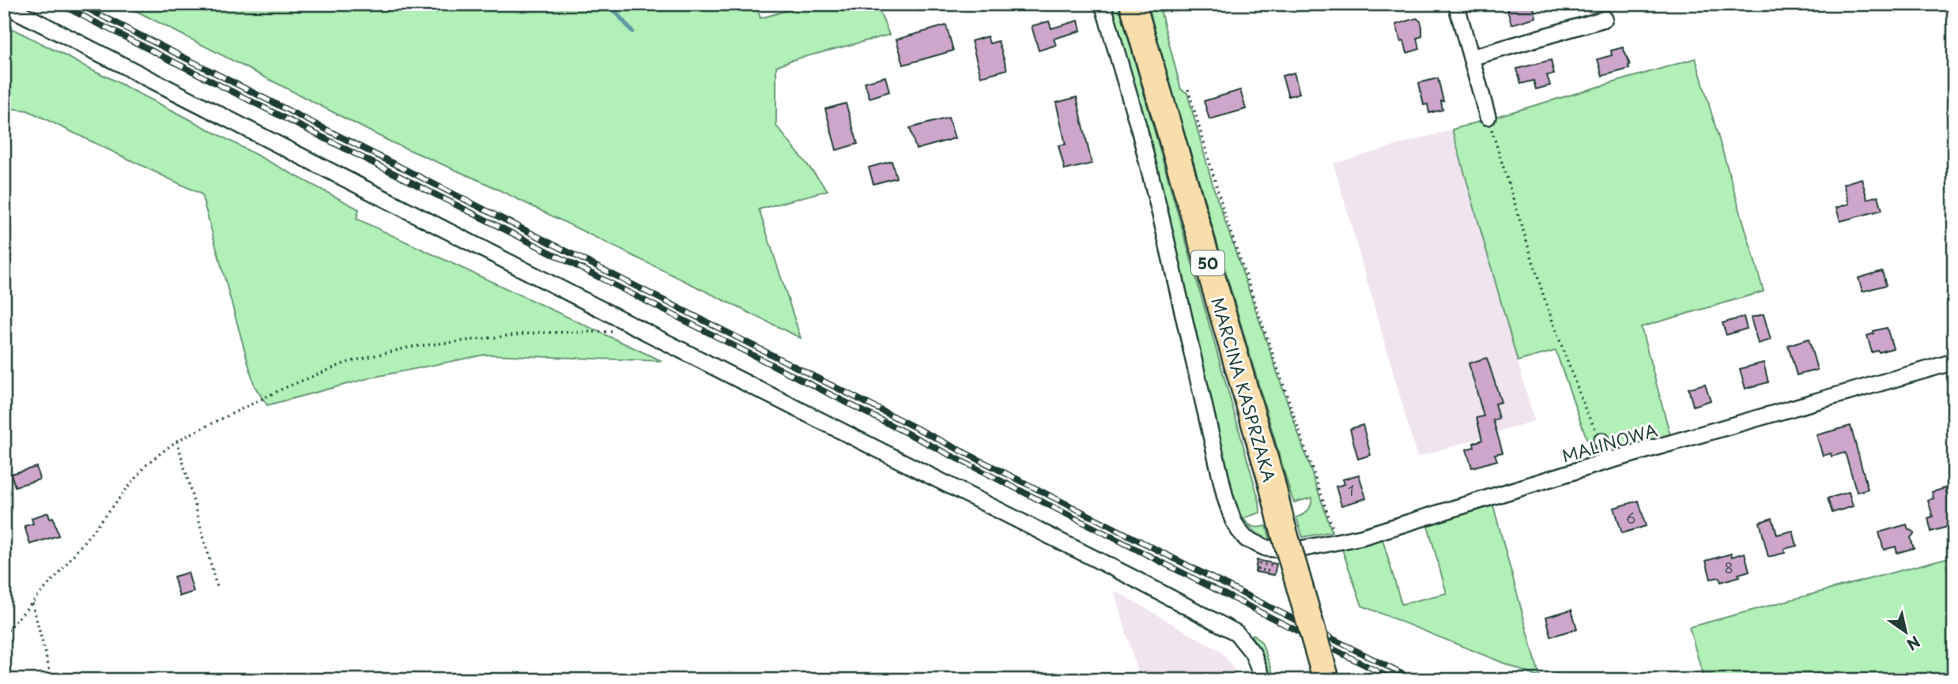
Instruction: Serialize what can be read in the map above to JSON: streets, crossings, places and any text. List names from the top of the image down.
{
  "streets": {
    "main road": ["50", "MARCINA KASPRZAKA"],
    "street": ["MALINOWA"]
  },
  "house_numbers": ["1", "6", "8"],
  "north": "bottom right"
}
